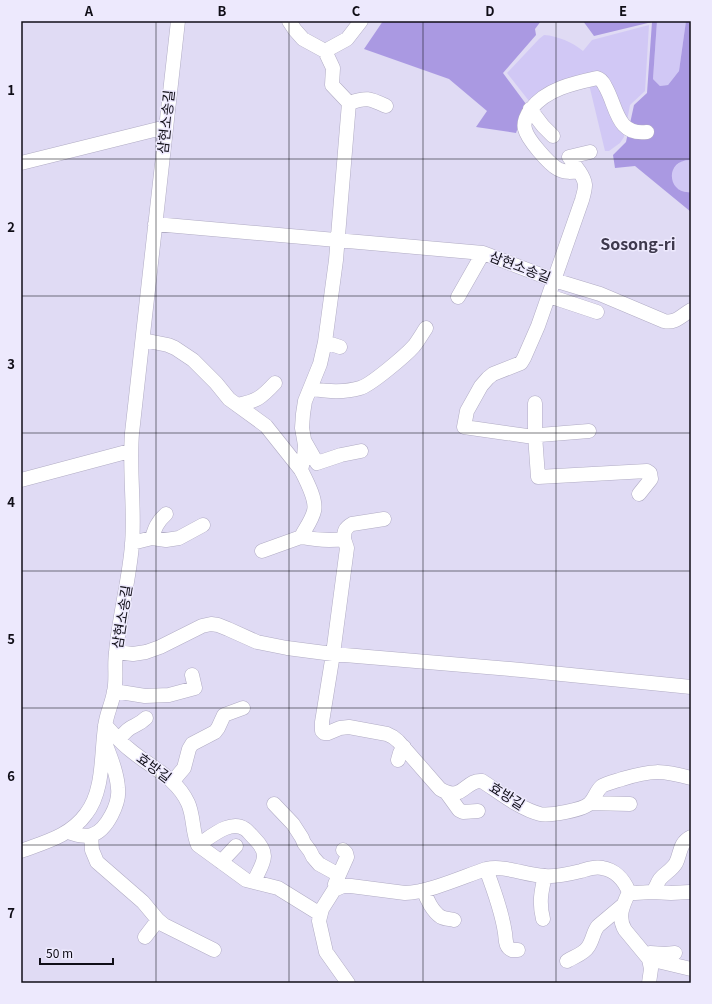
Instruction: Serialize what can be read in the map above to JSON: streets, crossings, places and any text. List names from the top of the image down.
{
  "streets": {
    "street": ["삼현소송길", "효방길"]
  },
  "crossings": [
    ["삼현소송길", "효방길"]
  ],
  "districts": ["Sosong-ri"],
  "scale_bar": "50 m",
  "grid": {
    "columns": [
      "A",
      "B",
      "C",
      "D",
      "E"
    ],
    "rows": [
      "1",
      "2",
      "3",
      "4",
      "5",
      "6",
      "7"
    ]
  }
}
